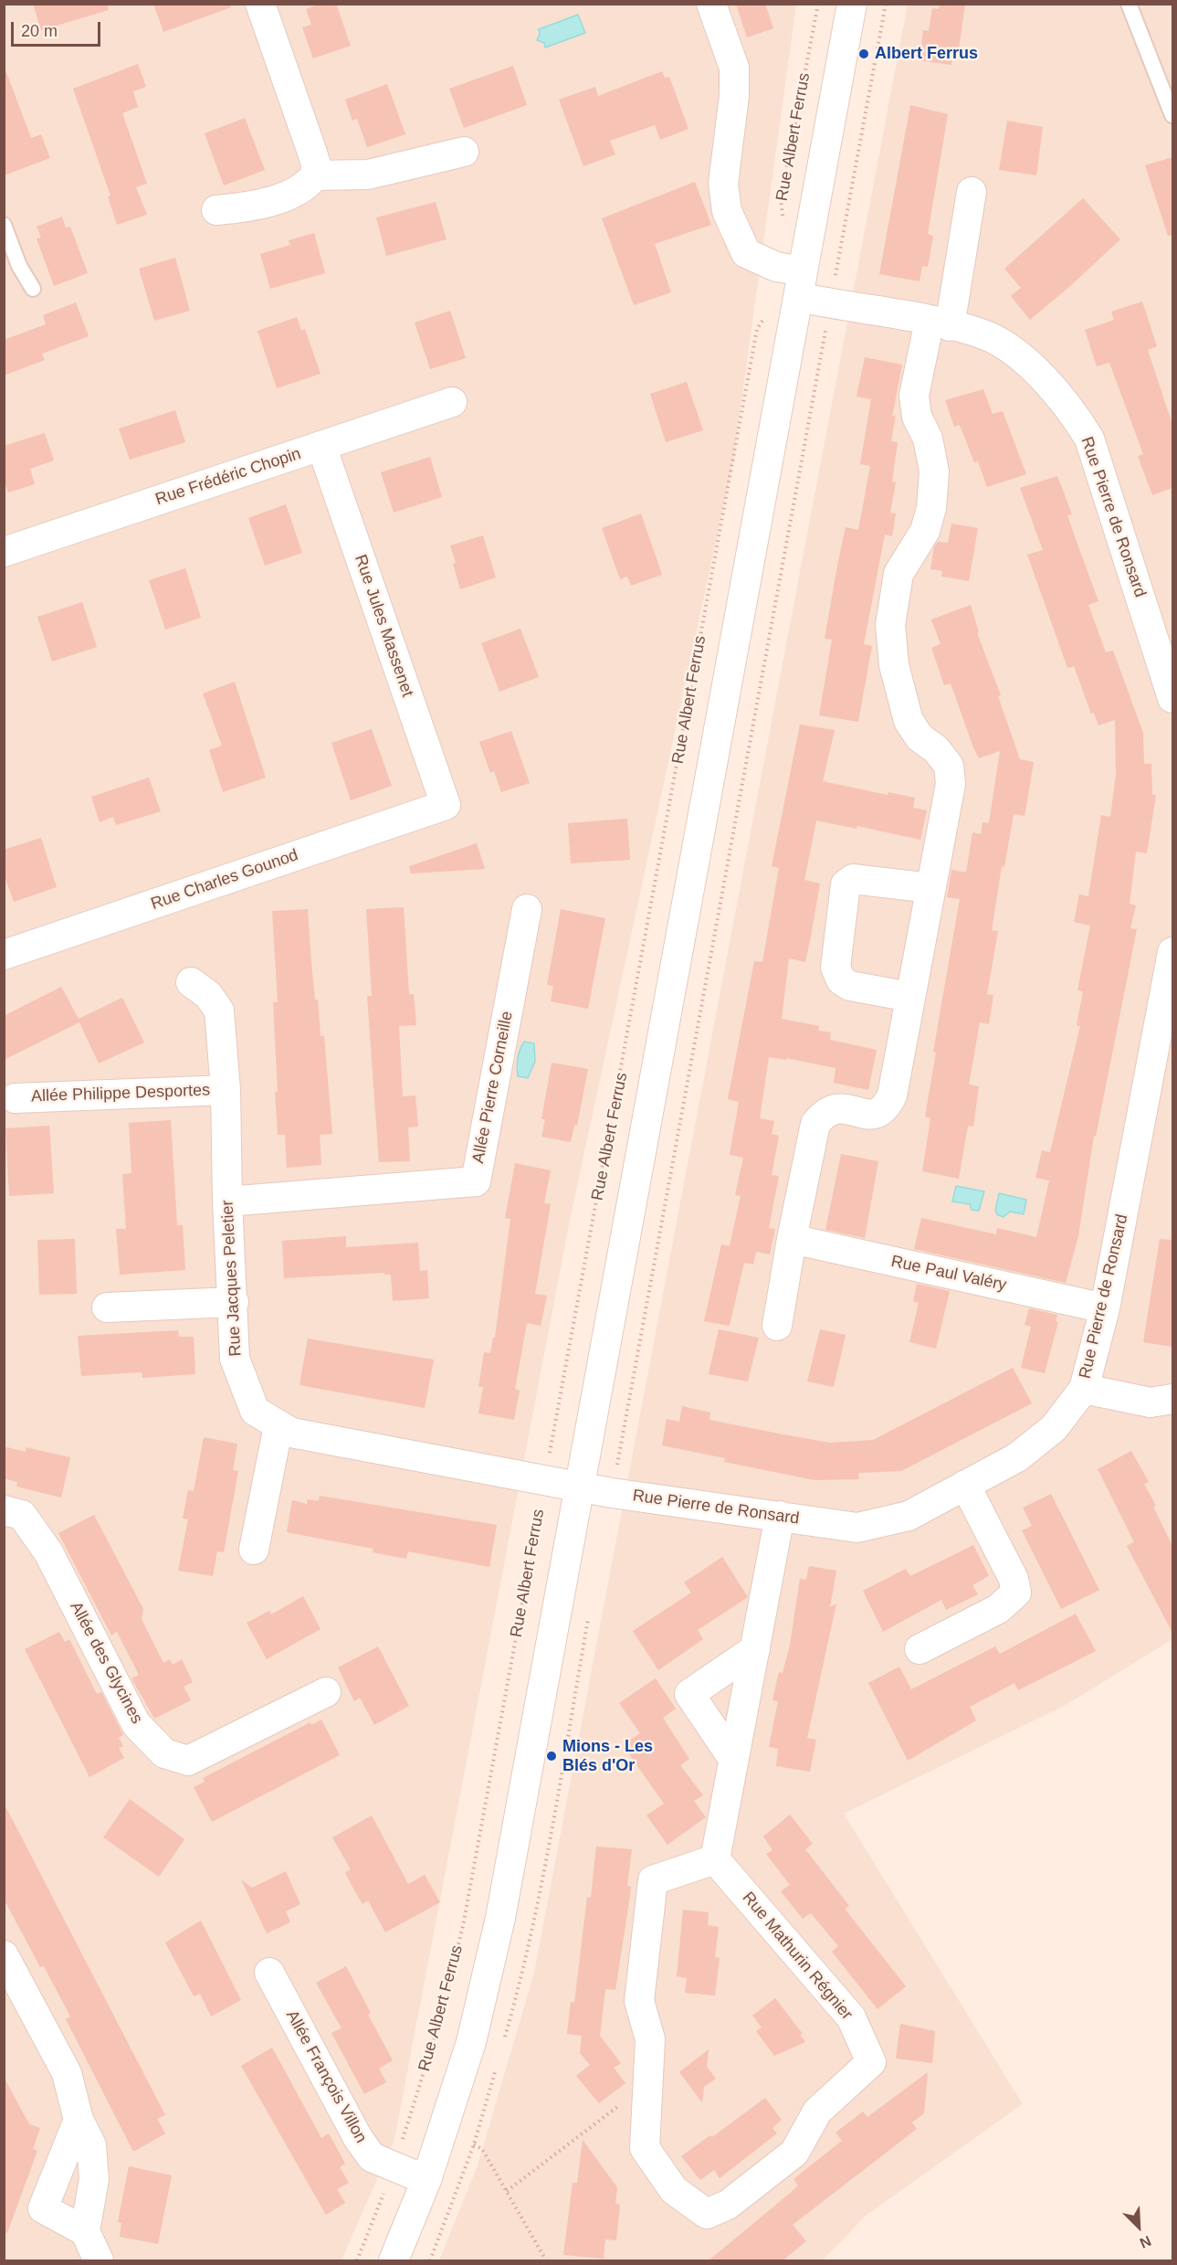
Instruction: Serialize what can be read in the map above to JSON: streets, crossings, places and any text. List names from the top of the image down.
{
  "streets": {
    "street": [
      "Rue Albert Ferrus",
      "Rue Frédéric Chopin",
      "Rue Pierre de Ronsard",
      "Rue Jules Massenet",
      "Rue Charles Gounod",
      "Allée Pierre Corneille",
      "Allée Philippe Desportes",
      "Rue Paul Valéry",
      "Rue Jacques Peletier",
      "Allée des Glycines",
      "Rue Mathurin Régnier",
      "Allée François Villon"
    ]
  },
  "crossings": [
    ["Rue Albert Ferrus", "Rue Pierre de Ronsard"],
    ["Rue Albert Ferrus", "Rue Jacques Peletier"],
    ["Rue Albert Ferrus", "Allée François Villon"],
    ["Rue Frédéric Chopin", "Rue Jules Massenet"],
    ["Rue Pierre de Ronsard", "Rue Paul Valéry"],
    ["Rue Pierre de Ronsard", "Rue Jacques Peletier"],
    ["Rue Jules Massenet", "Rue Charles Gounod"],
    ["Allée Pierre Corneille", "Rue Jacques Peletier"],
    ["Allée Philippe Desportes", "Rue Jacques Peletier"]
  ],
  "places": ["Albert Ferrus", "Mions - Les Blés d'Or"],
  "scale_bar": "20 m",
  "north": "bottom right"
}
